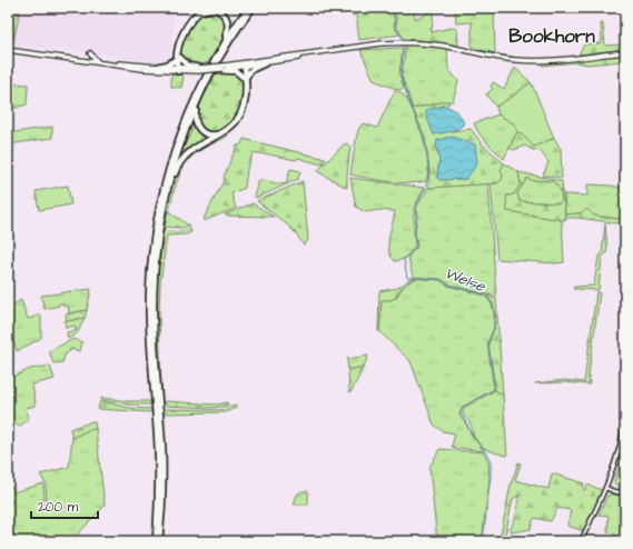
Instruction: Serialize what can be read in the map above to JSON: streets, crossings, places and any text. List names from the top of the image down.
{
  "districts": ["Bookhorn"],
  "water": ["Welse"],
  "scale_bar": "200 m"
}
